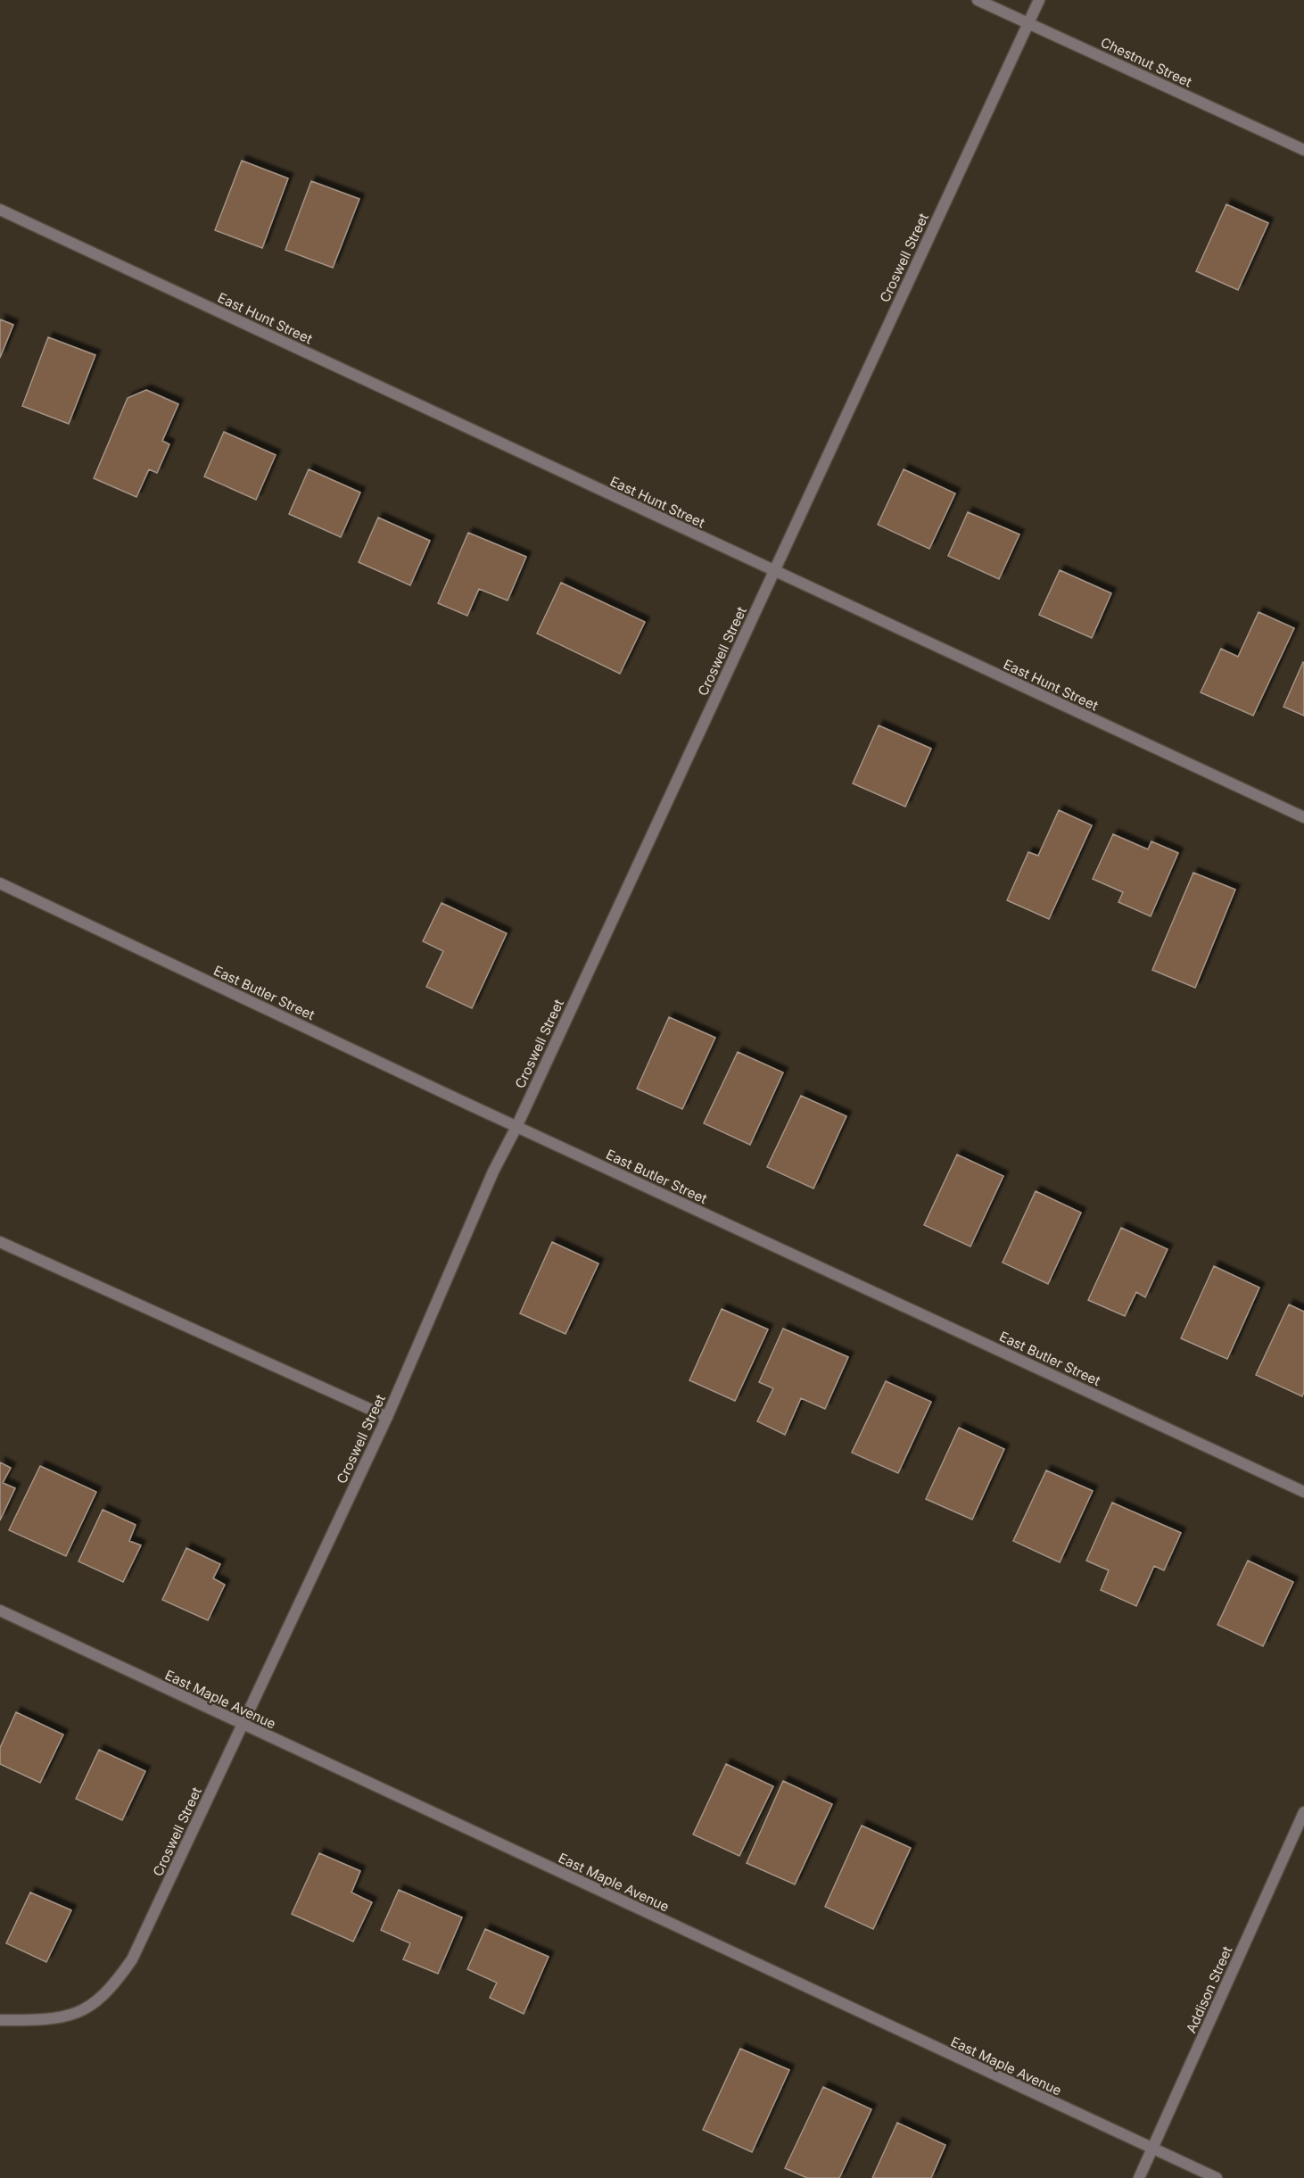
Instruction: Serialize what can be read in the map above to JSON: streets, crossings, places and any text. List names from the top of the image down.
{
  "streets": {
    "street": [
      "Chestnut Street",
      "Croswell Street",
      "East Hunt Street",
      "East Butler Street",
      "East Maple Avenue",
      "Addison Street"
    ]
  },
  "crossings": [
    ["Chestnut Street", "Croswell Street"],
    ["Croswell Street", "East Hunt Street"],
    ["Croswell Street", "East Butler Street"],
    ["Croswell Street", "East Maple Avenue"],
    ["East Maple Avenue", "Addison Street"]
  ]
}
